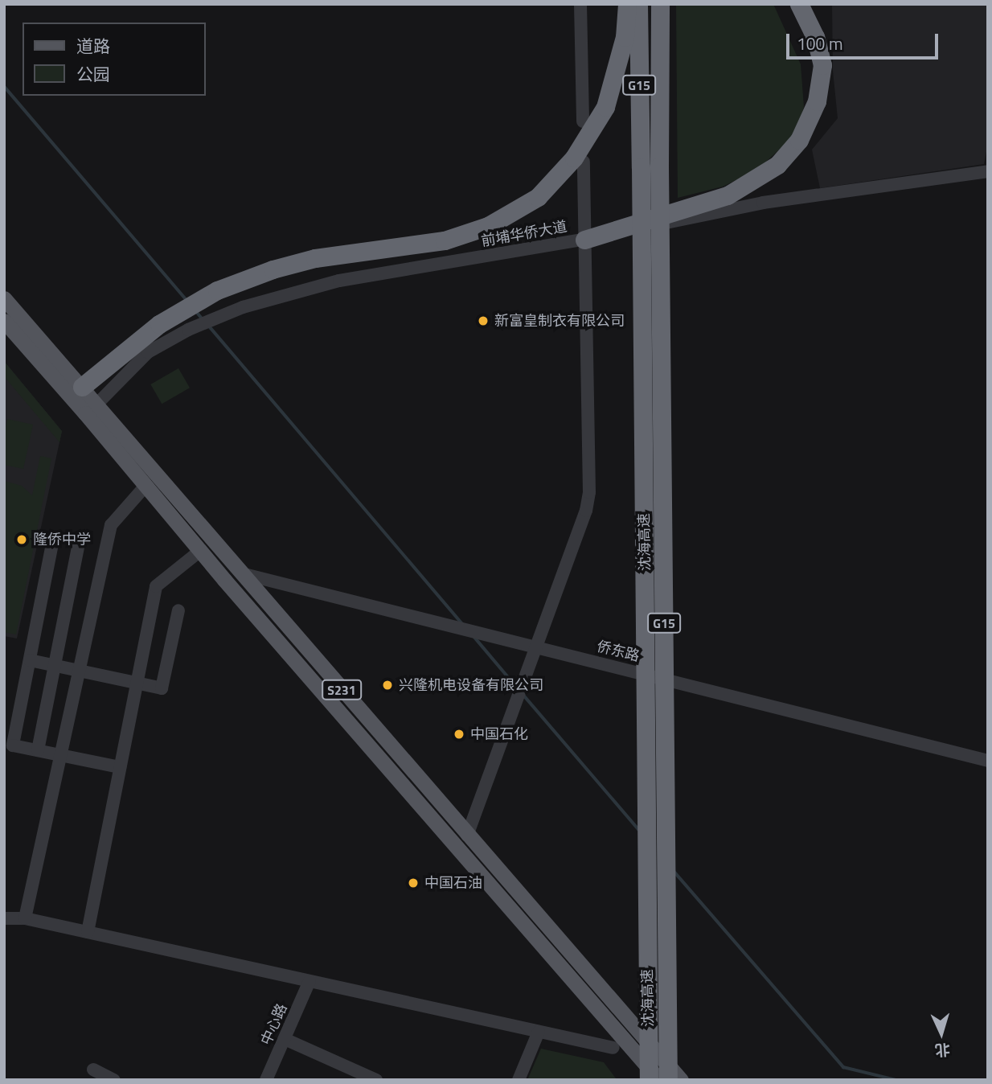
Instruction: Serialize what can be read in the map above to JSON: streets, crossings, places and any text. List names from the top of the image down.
{
  "streets": {
    "highway": ["G15", "沈海高速"],
    "main road": ["S231"],
    "street": ["前埔华侨大道", "侨东路", "中心路"]
  },
  "crossings": [
    ["前埔华侨大道", "S231"],
    ["侨东路", "S231"]
  ],
  "places": [
    "新富皇制衣有限公司",
    "隆侨中学",
    "兴隆机电设备有限公司",
    "中国石化",
    "中国石油"
  ],
  "legend": ["道路", "公园"],
  "scale_bar": "100 m",
  "north": "bottom"
}
